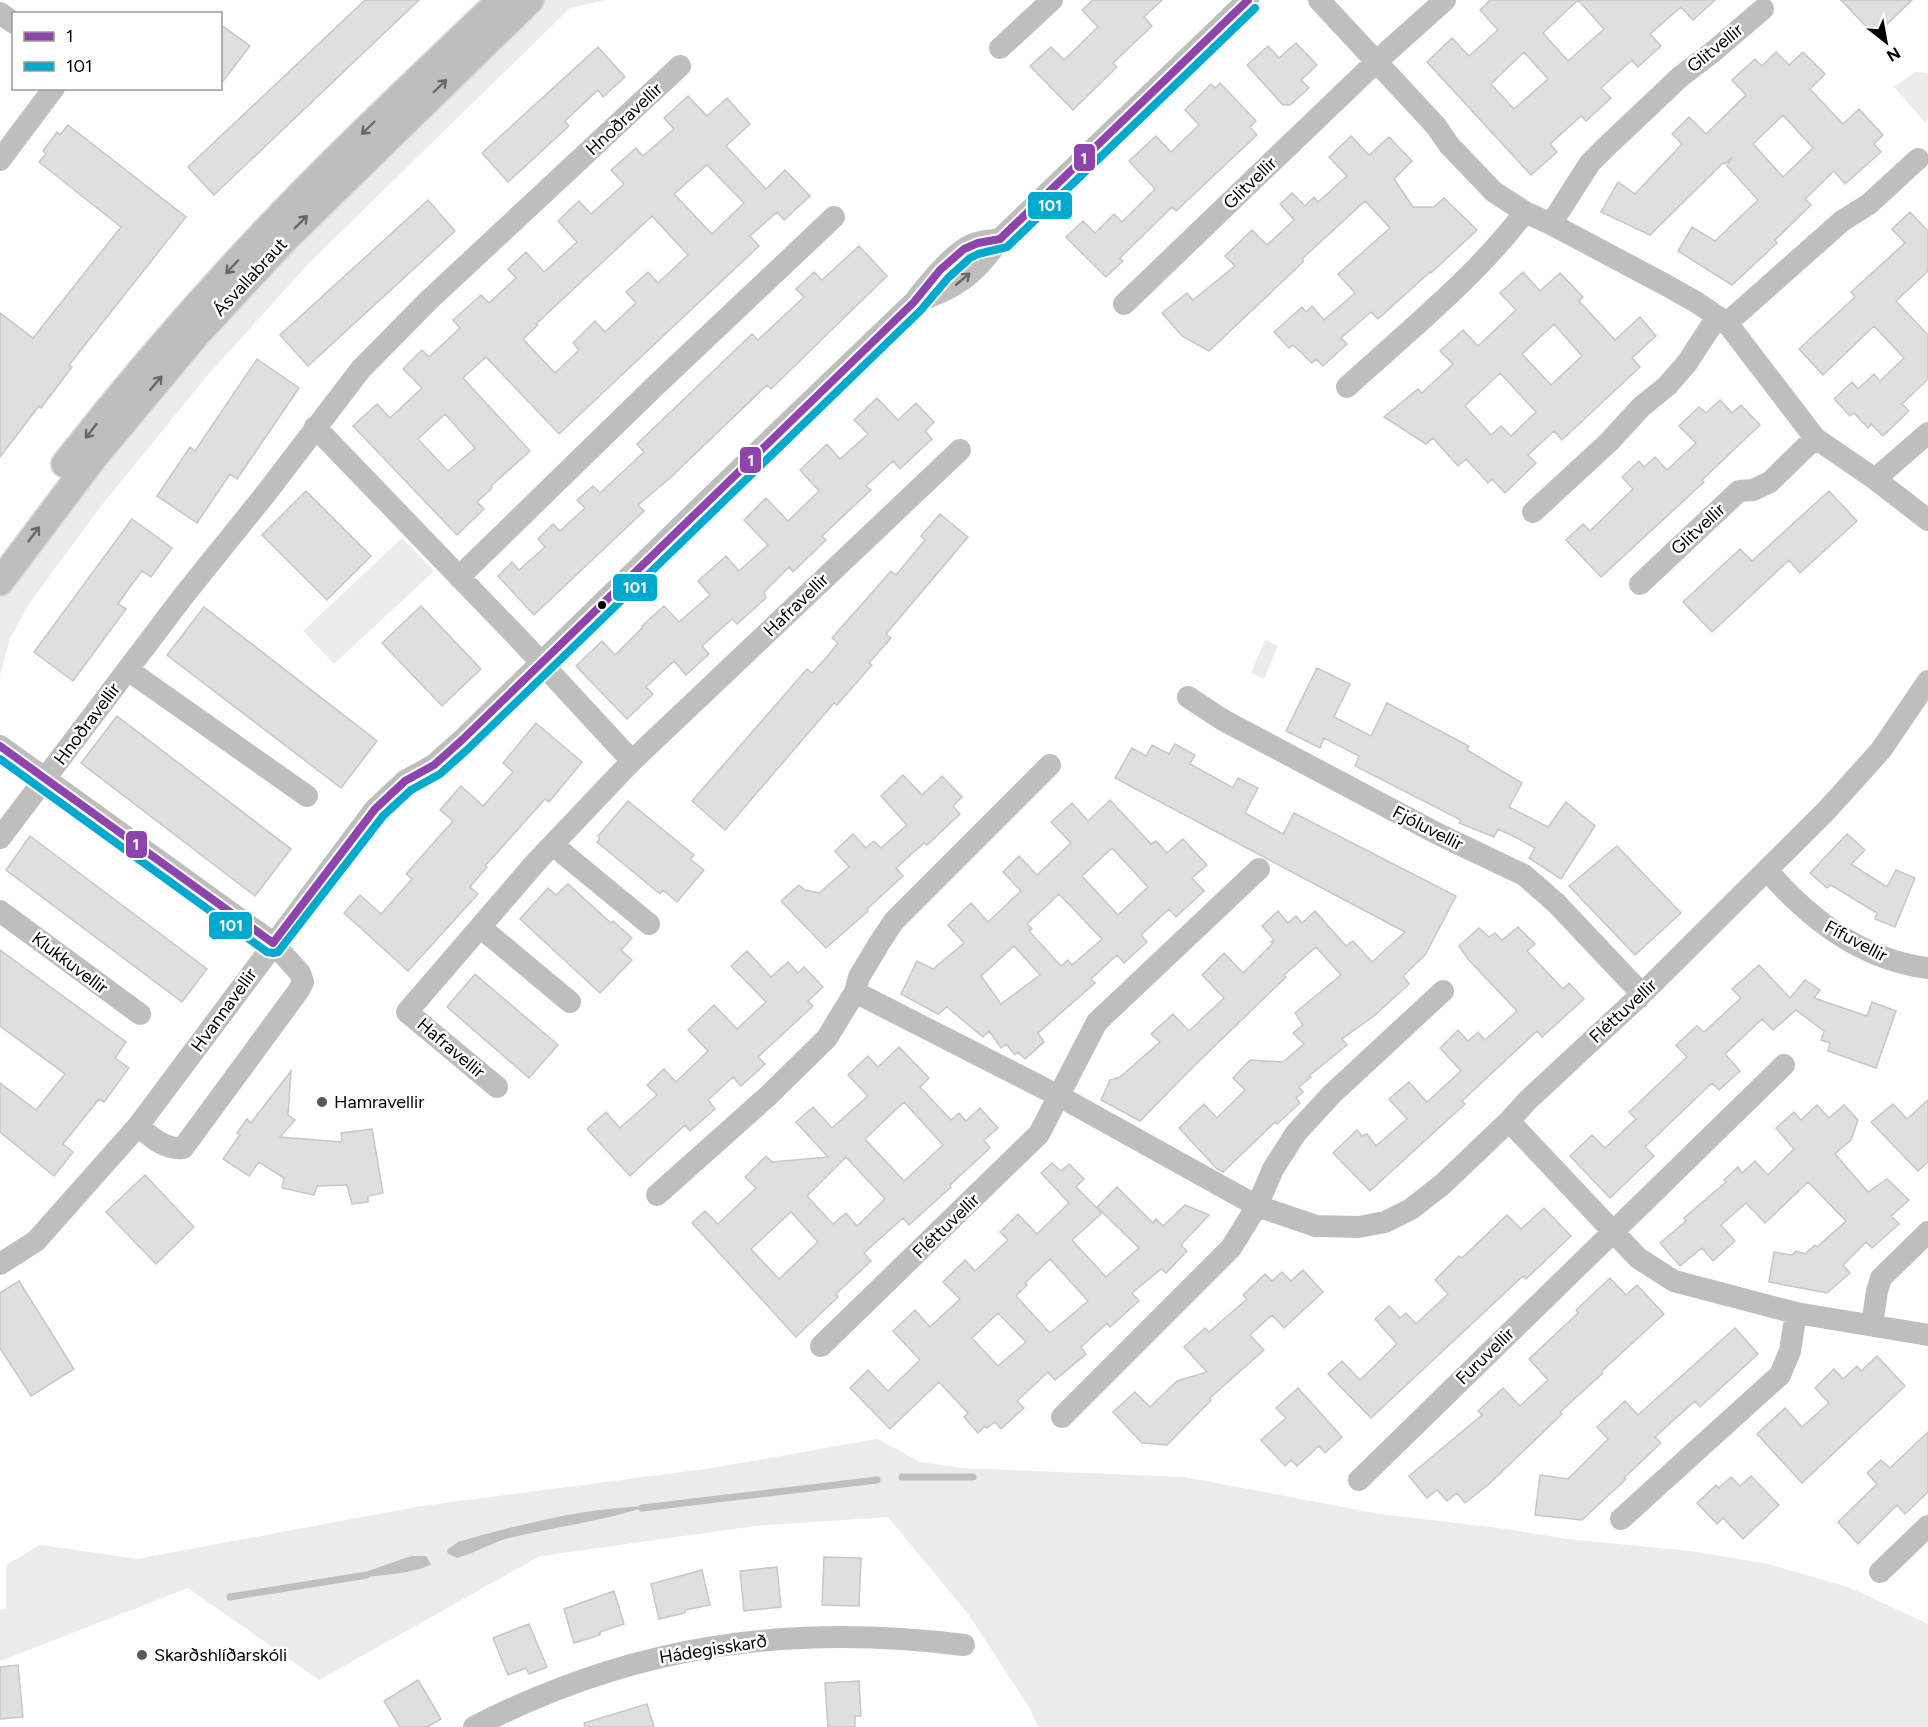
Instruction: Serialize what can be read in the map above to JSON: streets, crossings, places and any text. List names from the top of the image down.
{
  "streets": {
    "main road": ["Ásvallabraut"],
    "street": [
      "Glitvellir",
      "Hnoðravellir",
      "Hafravellir",
      "Fjóluvellir",
      "Fífuvellir",
      "Klukkuvellir",
      "Hvannavellir",
      "Fléttuvellir",
      "Furuvellir",
      "Hádegisskarð"
    ]
  },
  "crossings": [
    ["Fjóluvellir", "Fléttuvellir"],
    ["Fífuvellir", "Fléttuvellir"]
  ],
  "places": ["Hamravellir", "Skarðshlíðarskóli"],
  "lines": ["transit line 1", "transit line 101"],
  "legend": ["1", "101"],
  "north": "bottom right"
}
